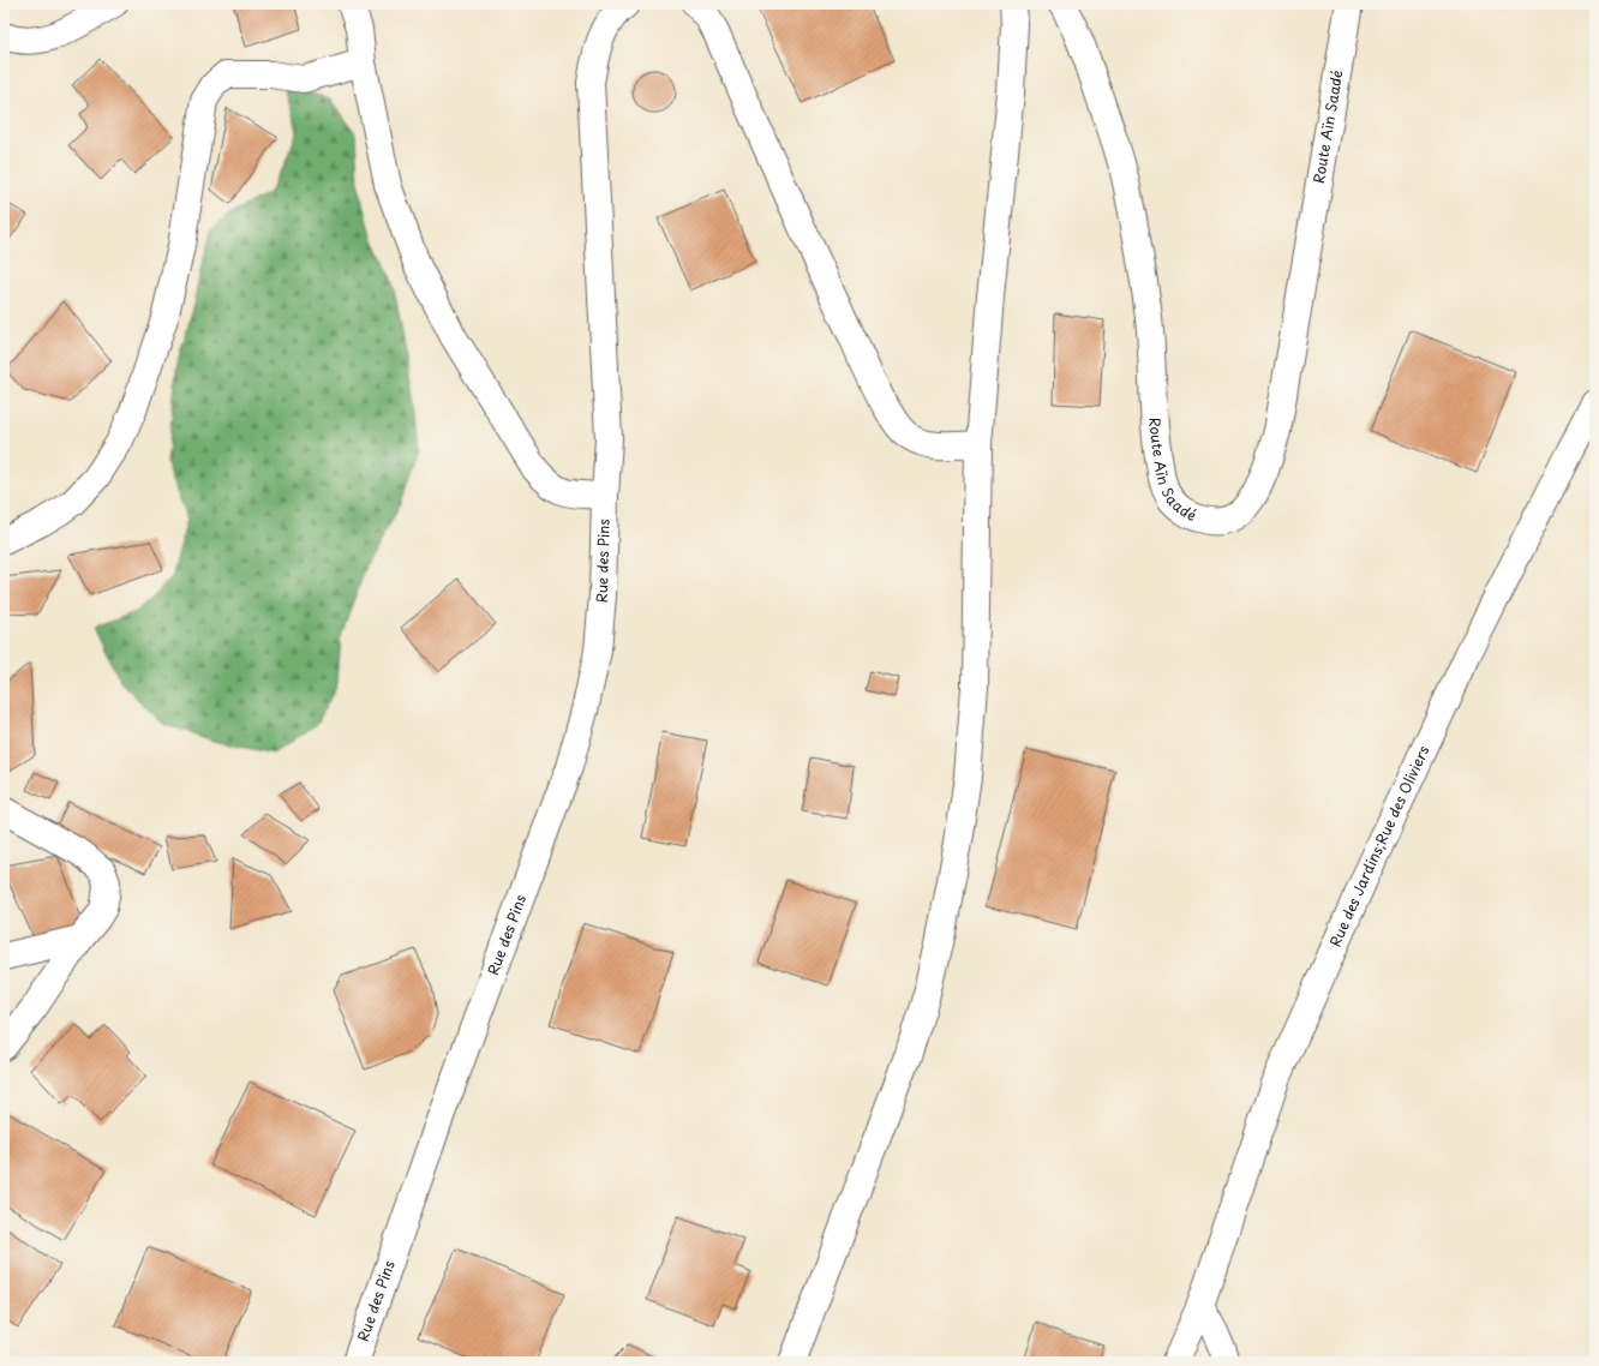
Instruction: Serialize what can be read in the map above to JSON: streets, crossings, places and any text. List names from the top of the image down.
{
  "streets": {
    "street": ["Route Aïn Saadé", "Rue des Pins", "Rue des Jardins;Rue des Oliviers"]
  }
}
